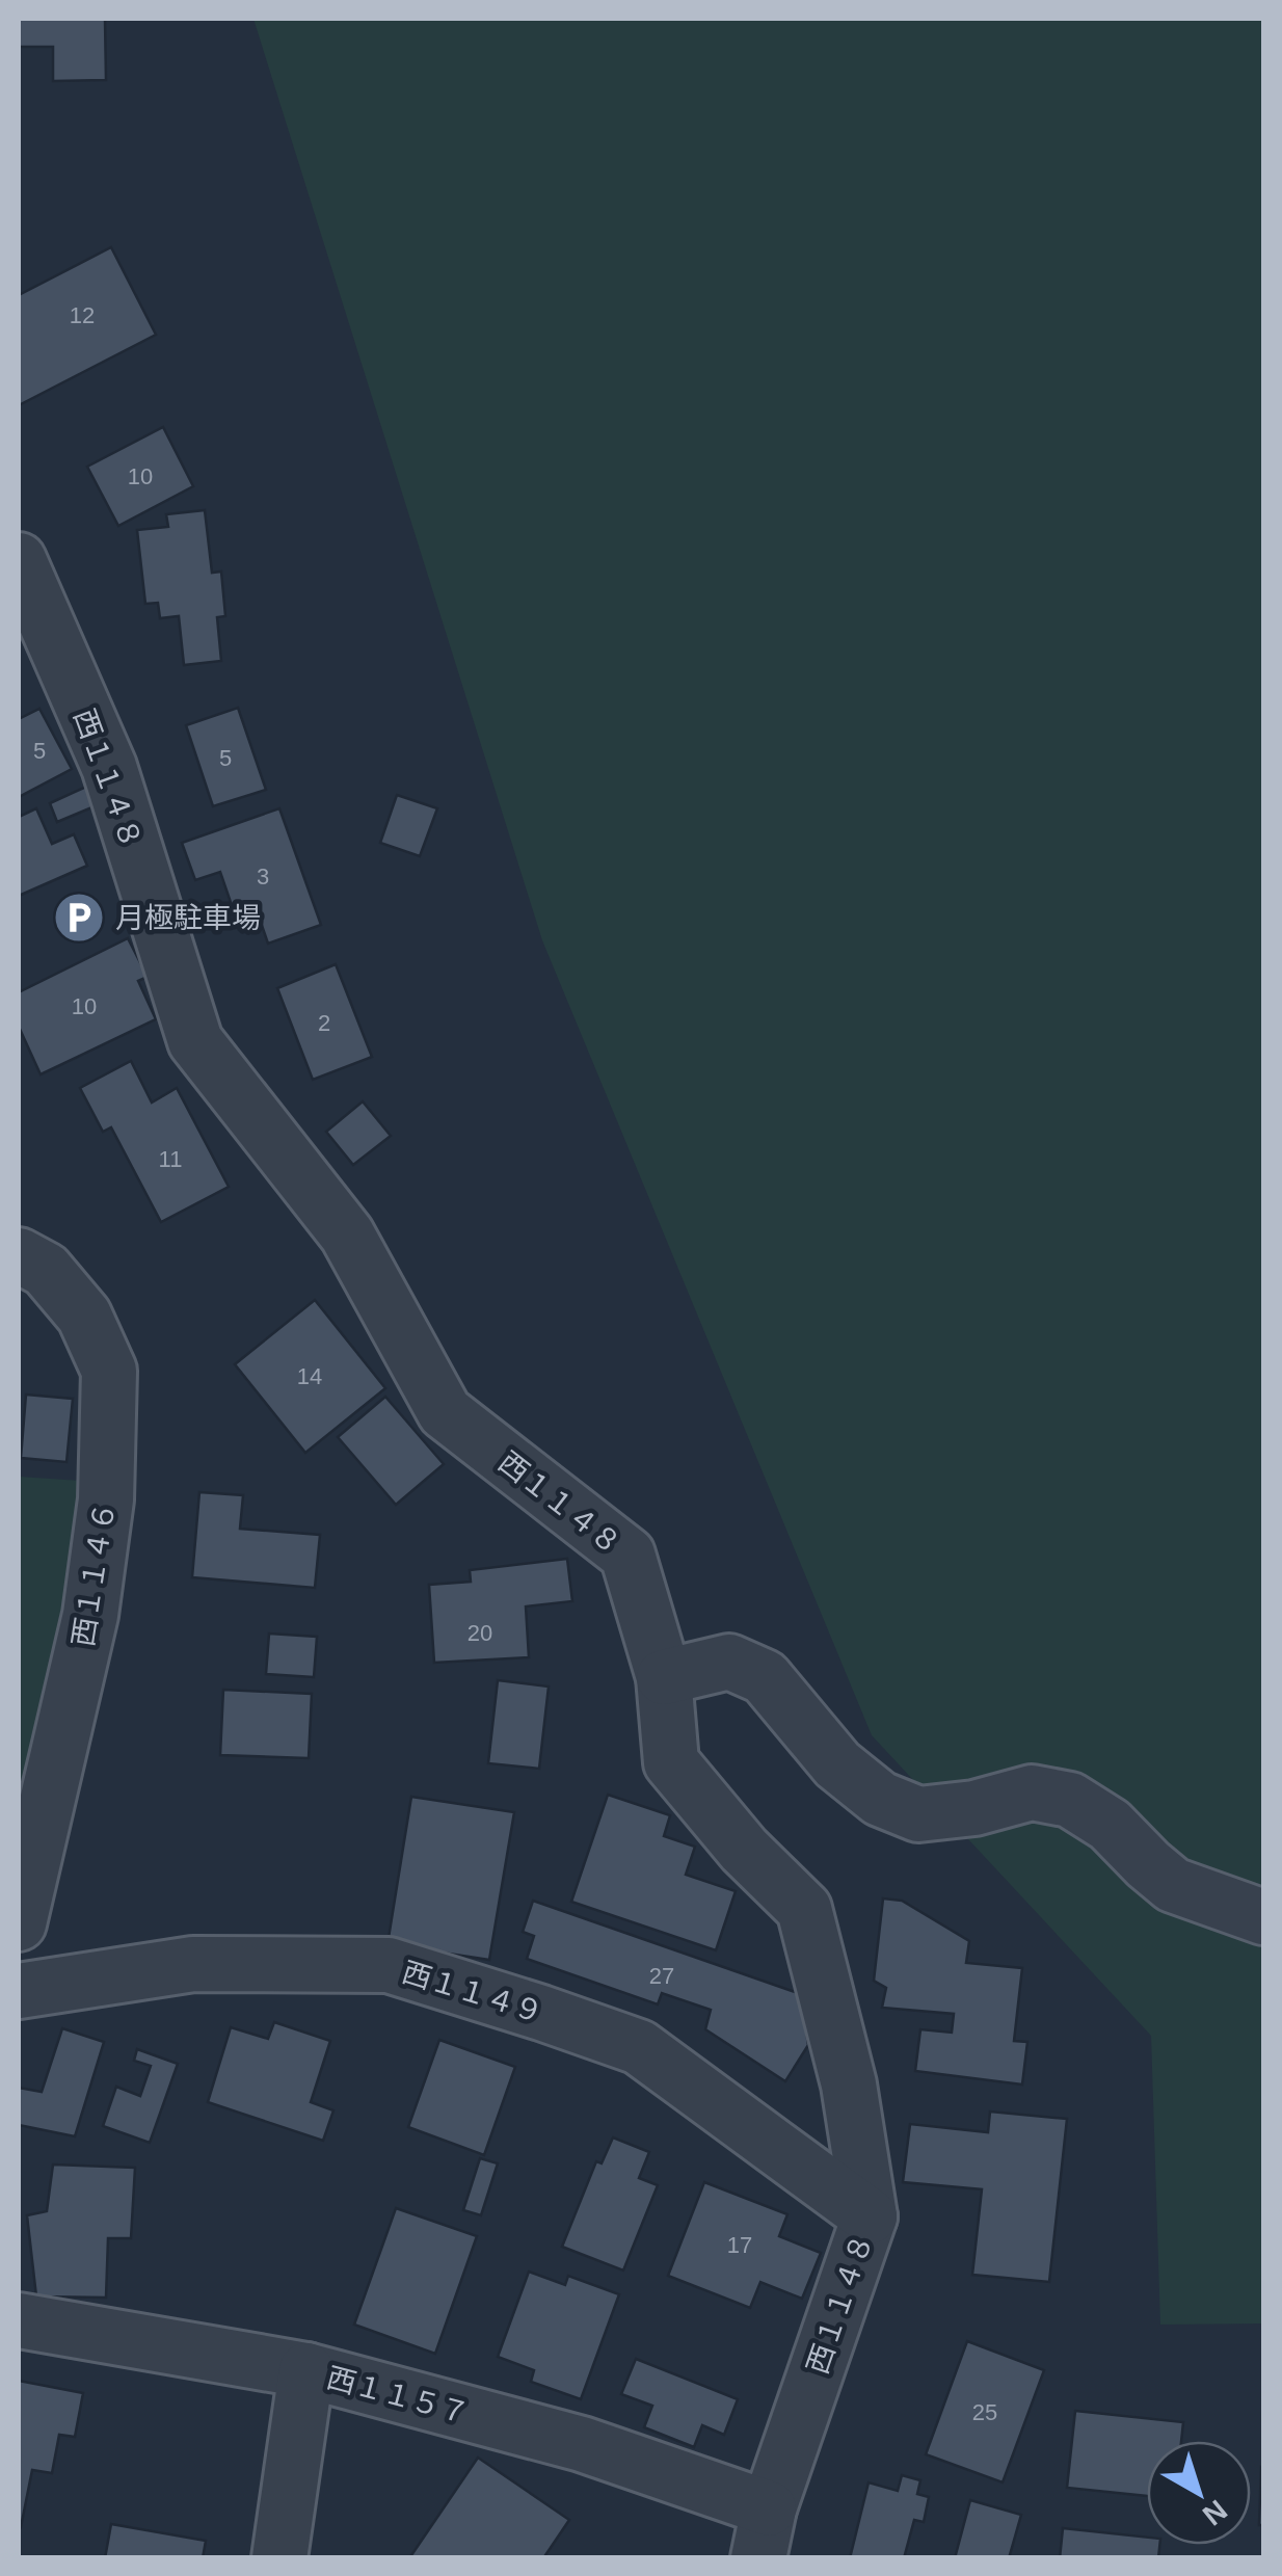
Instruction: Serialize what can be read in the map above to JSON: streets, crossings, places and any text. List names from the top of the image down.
{
  "streets": {
    "street": [
      "西１１４８",
      "西１１４６",
      "西１１４９",
      "西１１５７"
    ]
  },
  "crossings": [
    ["西１１４８", "西１１４９"],
    ["西１１４８", "西１１５７"]
  ],
  "places": {
    "parking": ["月極駐車場"]
  },
  "house_numbers": [
    "12",
    "10",
    "5",
    "5",
    "3",
    "10",
    "2",
    "11",
    "14",
    "20",
    "27",
    "17",
    "25"
  ],
  "north": "bottom right"
}
